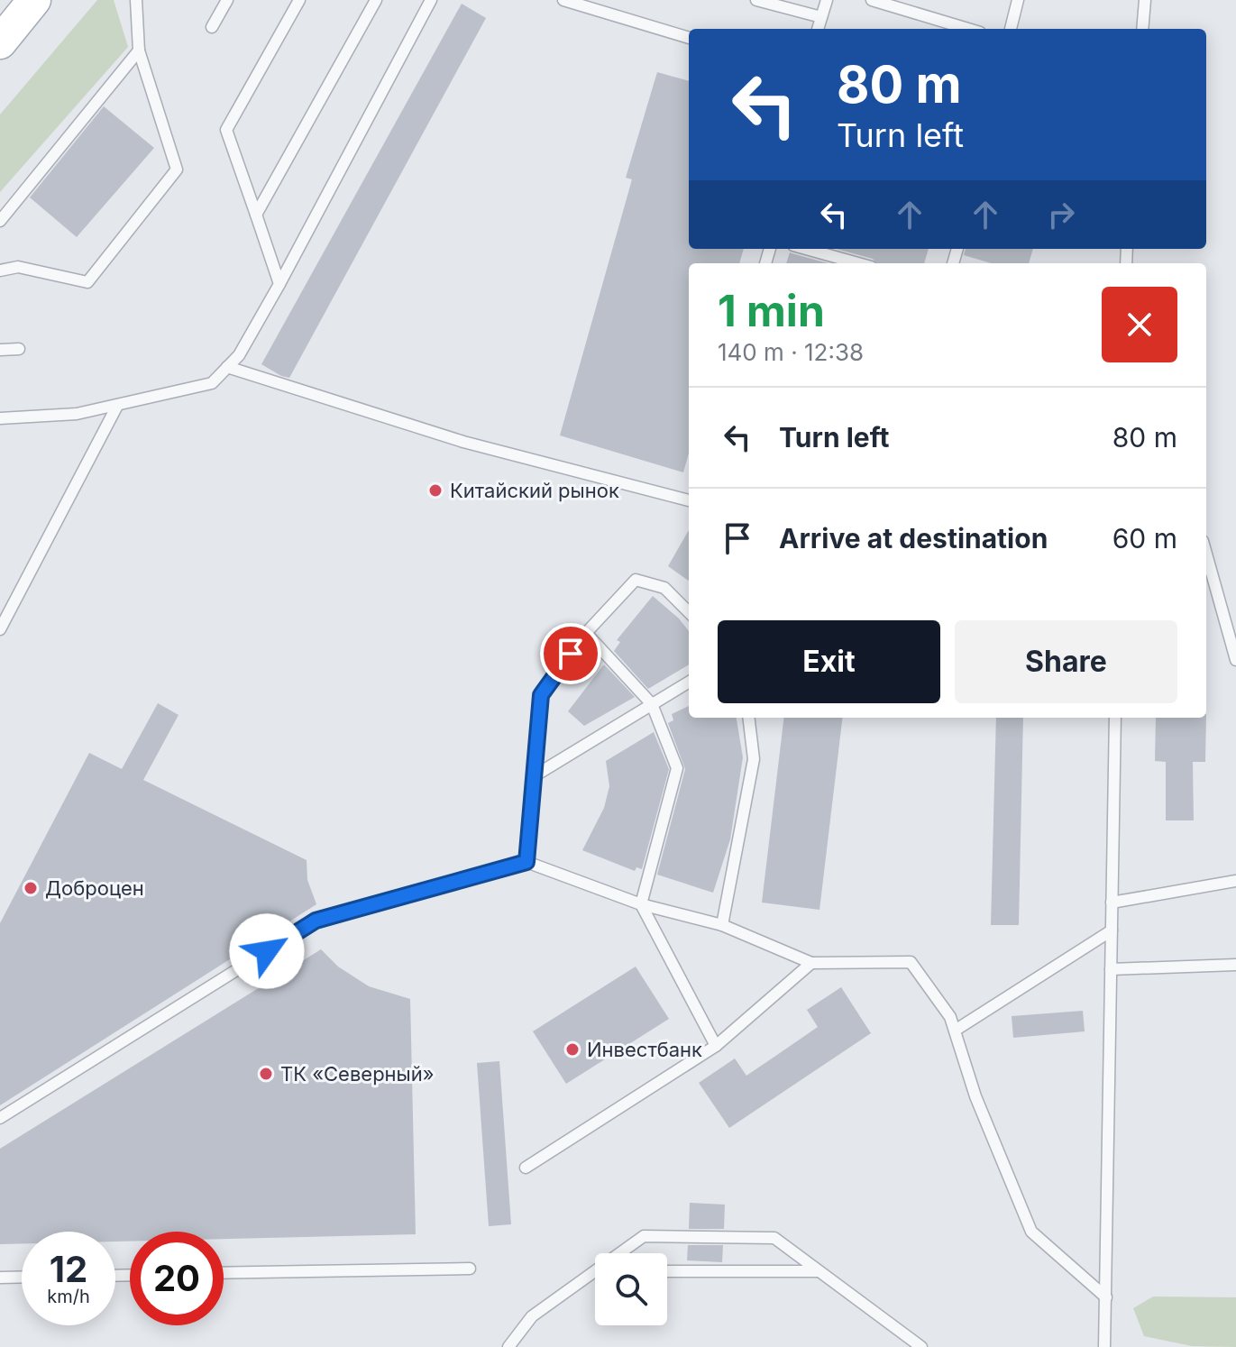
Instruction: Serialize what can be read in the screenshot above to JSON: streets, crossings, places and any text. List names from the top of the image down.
{
  "places": [
    "Китайский рынок",
    "Доброцен",
    "Инвестбанк",
    "ТК «Северный»"
  ],
  "page": {
    "turn": ["80 m", "Turn left"],
    "heading": ["1 min", "140 m · 12:38"],
    "list": [
      {
        "name": "Turn left",
        "value": "80 m"
      },
      {
        "name": "Arrive at destination",
        "value": "60 m"
      }
    ],
    "buttons": ["Exit", "Share"],
    "speed": "12 km/h",
    "limit": "20"
  }
}
